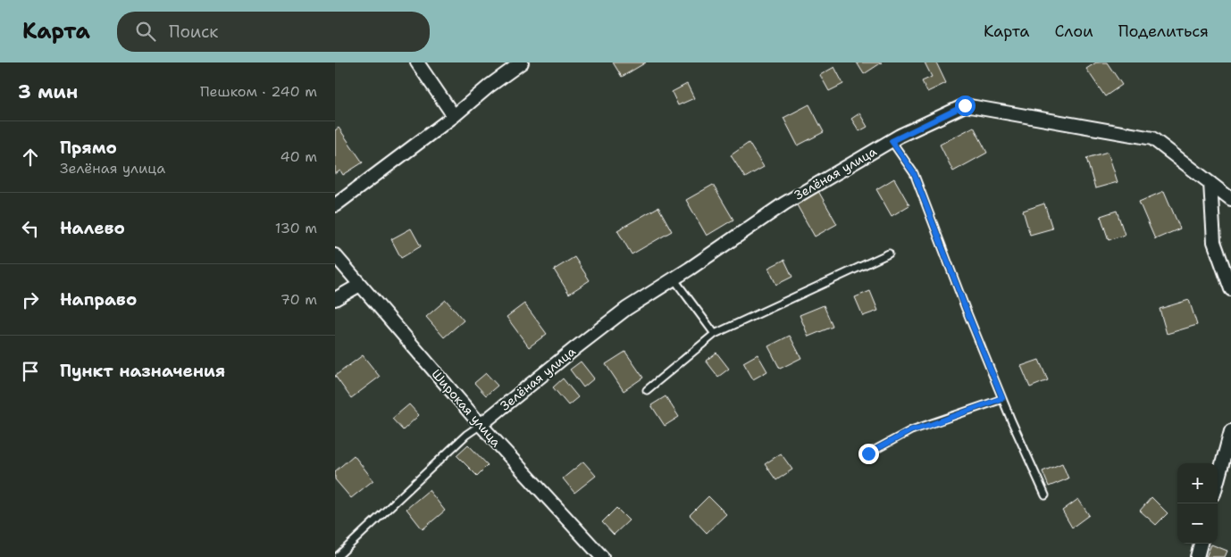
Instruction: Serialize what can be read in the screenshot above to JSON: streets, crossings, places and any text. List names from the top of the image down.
{
  "streets": {
    "street": ["Зелёная улица", "Широкая улица"]
  },
  "crossings": [
    ["Зелёная улица", "Широкая улица"]
  ],
  "page": {
    "header": "Карта",
    "search": "Поиск",
    "nav": ["Карта", "Слои", "Поделиться"],
    "heading": ["3 мин", "Пешком · 240 m"],
    "list": [
      ["Прямо", "Зелёная улица", "40 m"],
      ["Налево", "130 m"],
      ["Направо", "70 m"],
      "Пункт назначения"
    ],
    "map_buttons": ["+", "−"]
  }
}
